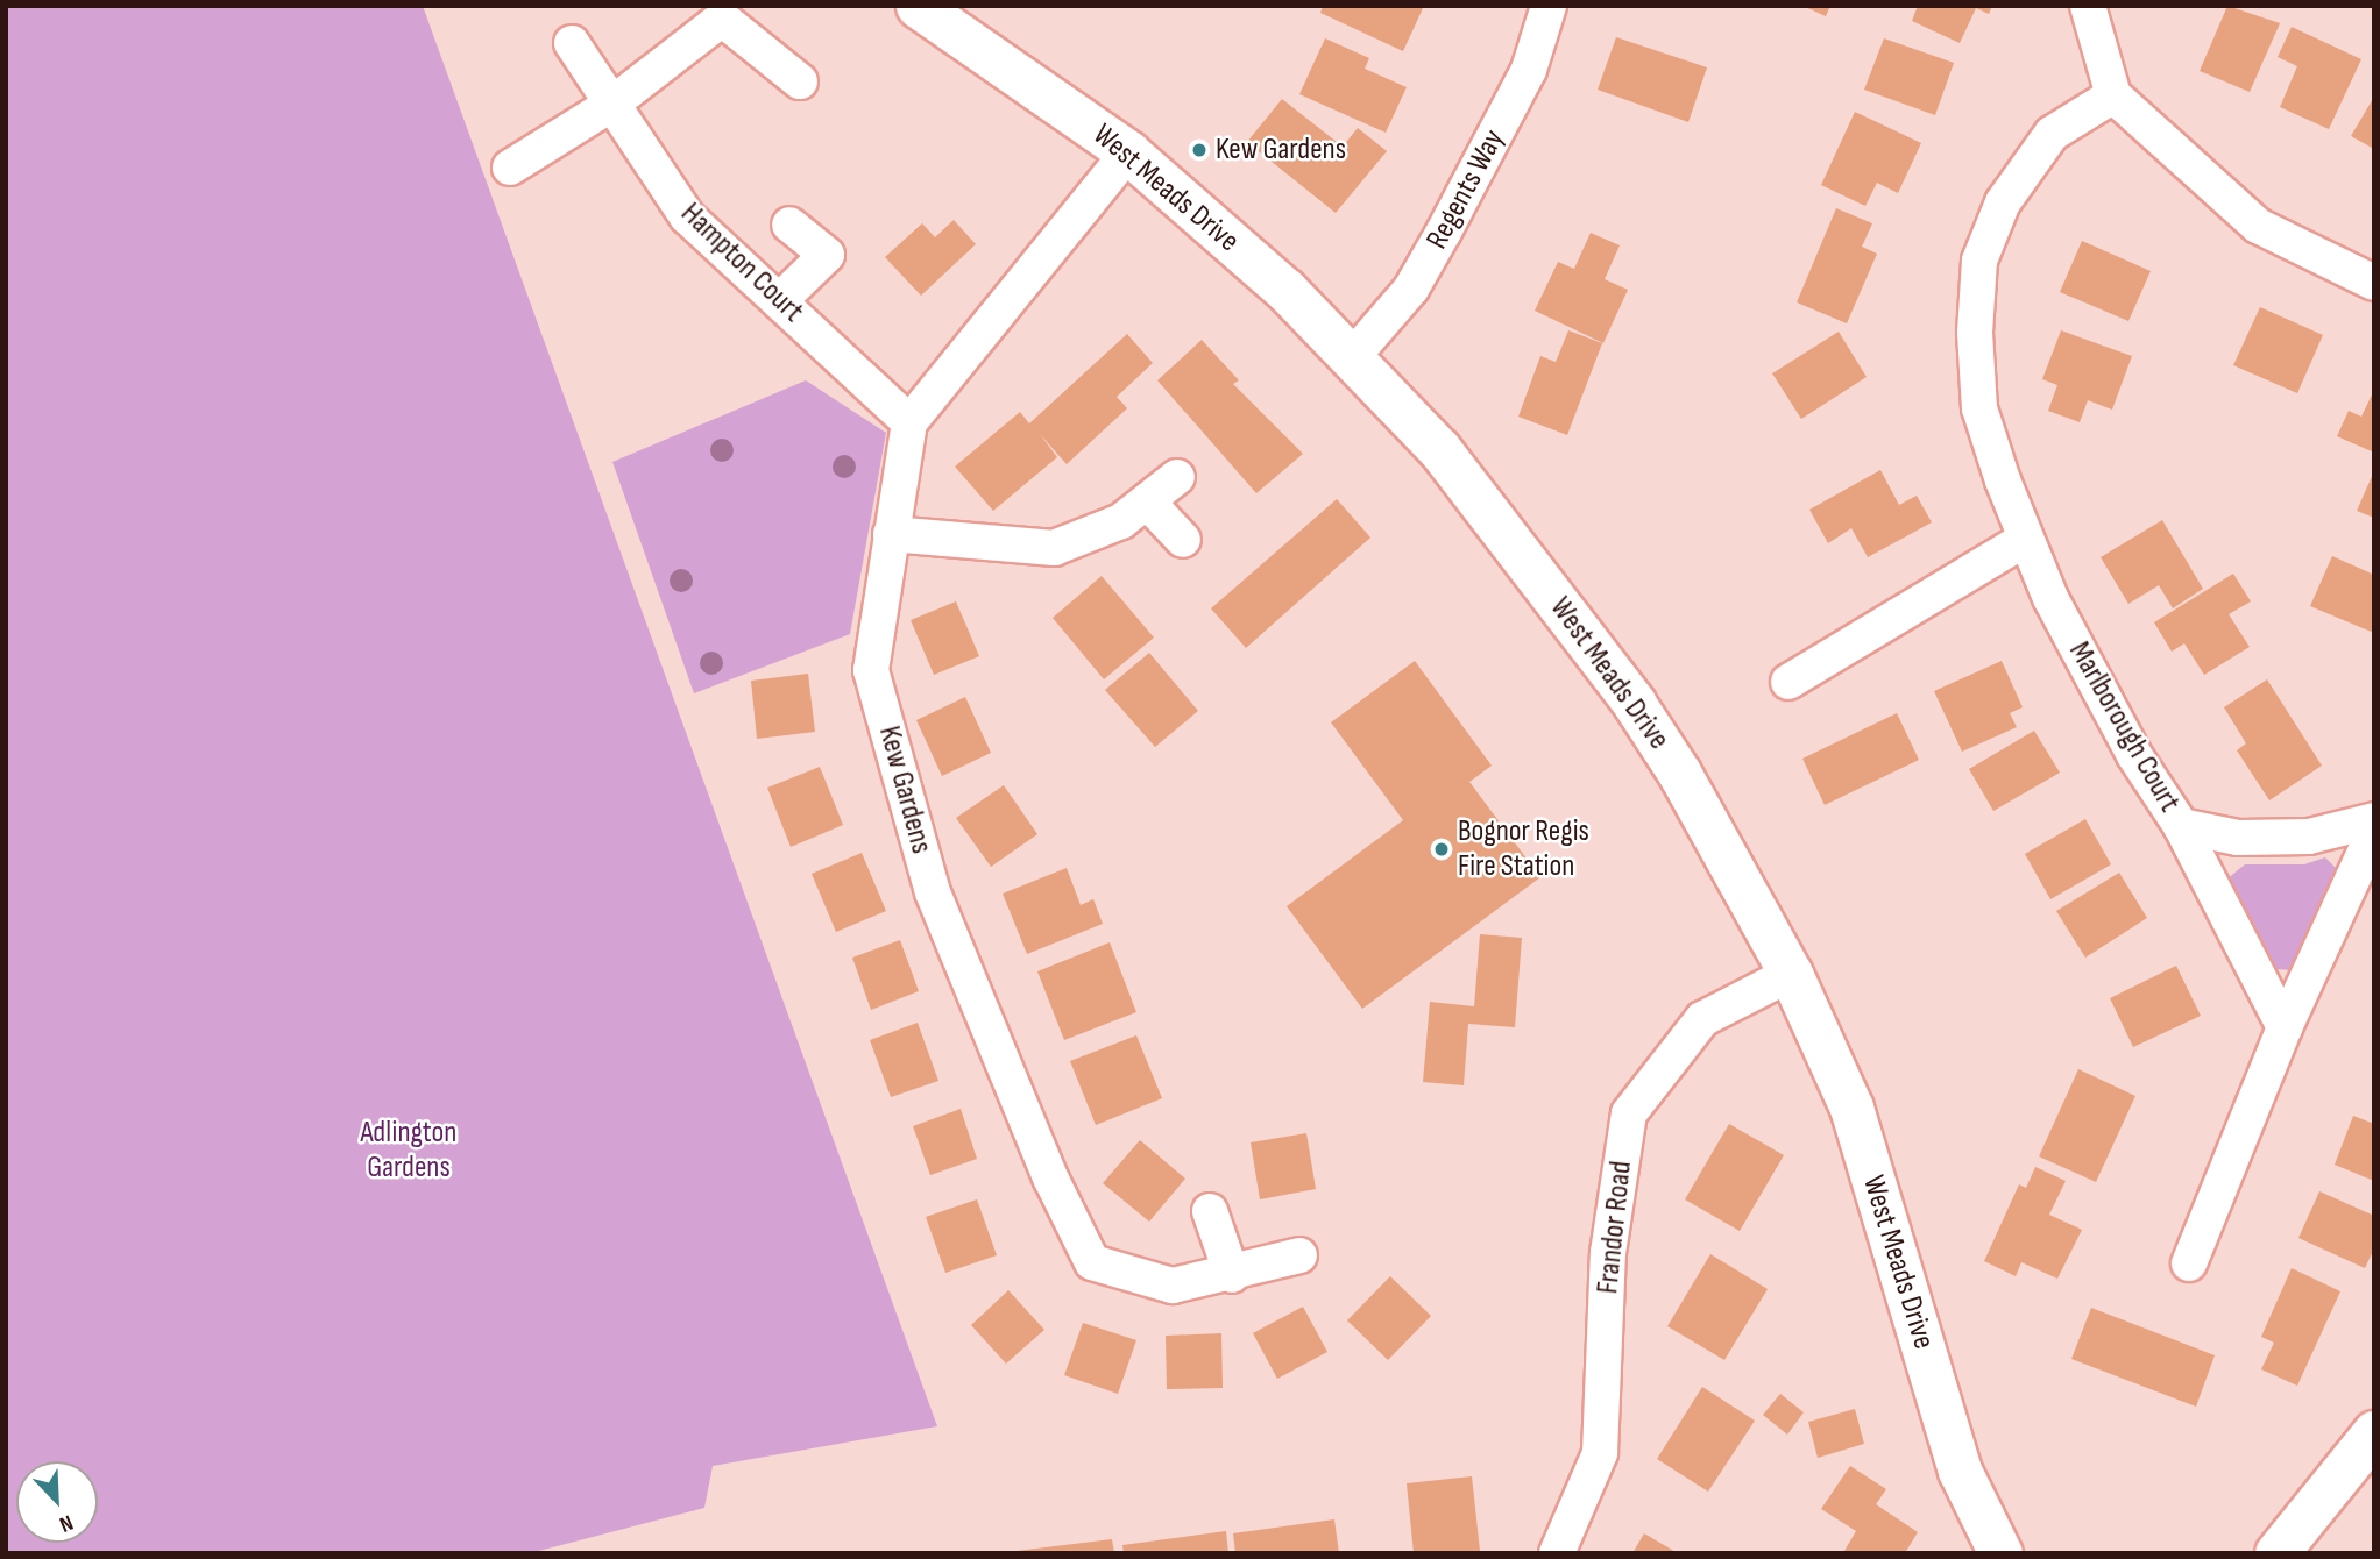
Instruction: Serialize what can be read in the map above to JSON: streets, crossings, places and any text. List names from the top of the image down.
{
  "streets": {
    "street": [
      "West Meads Drive",
      "Regents Way",
      "Hampton Court",
      "Marlborough Court",
      "Kew Gardens",
      "Frandor Road"
    ]
  },
  "crossings": [
    ["West Meads Drive", "Regents Way"],
    ["West Meads Drive", "Kew Gardens"],
    ["West Meads Drive", "Frandor Road"],
    ["Hampton Court", "Kew Gardens"]
  ],
  "parks": ["Adlington Gardens"],
  "places": ["Kew Gardens", "Bognor Regis Fire Station"],
  "north": "bottom right"
}
